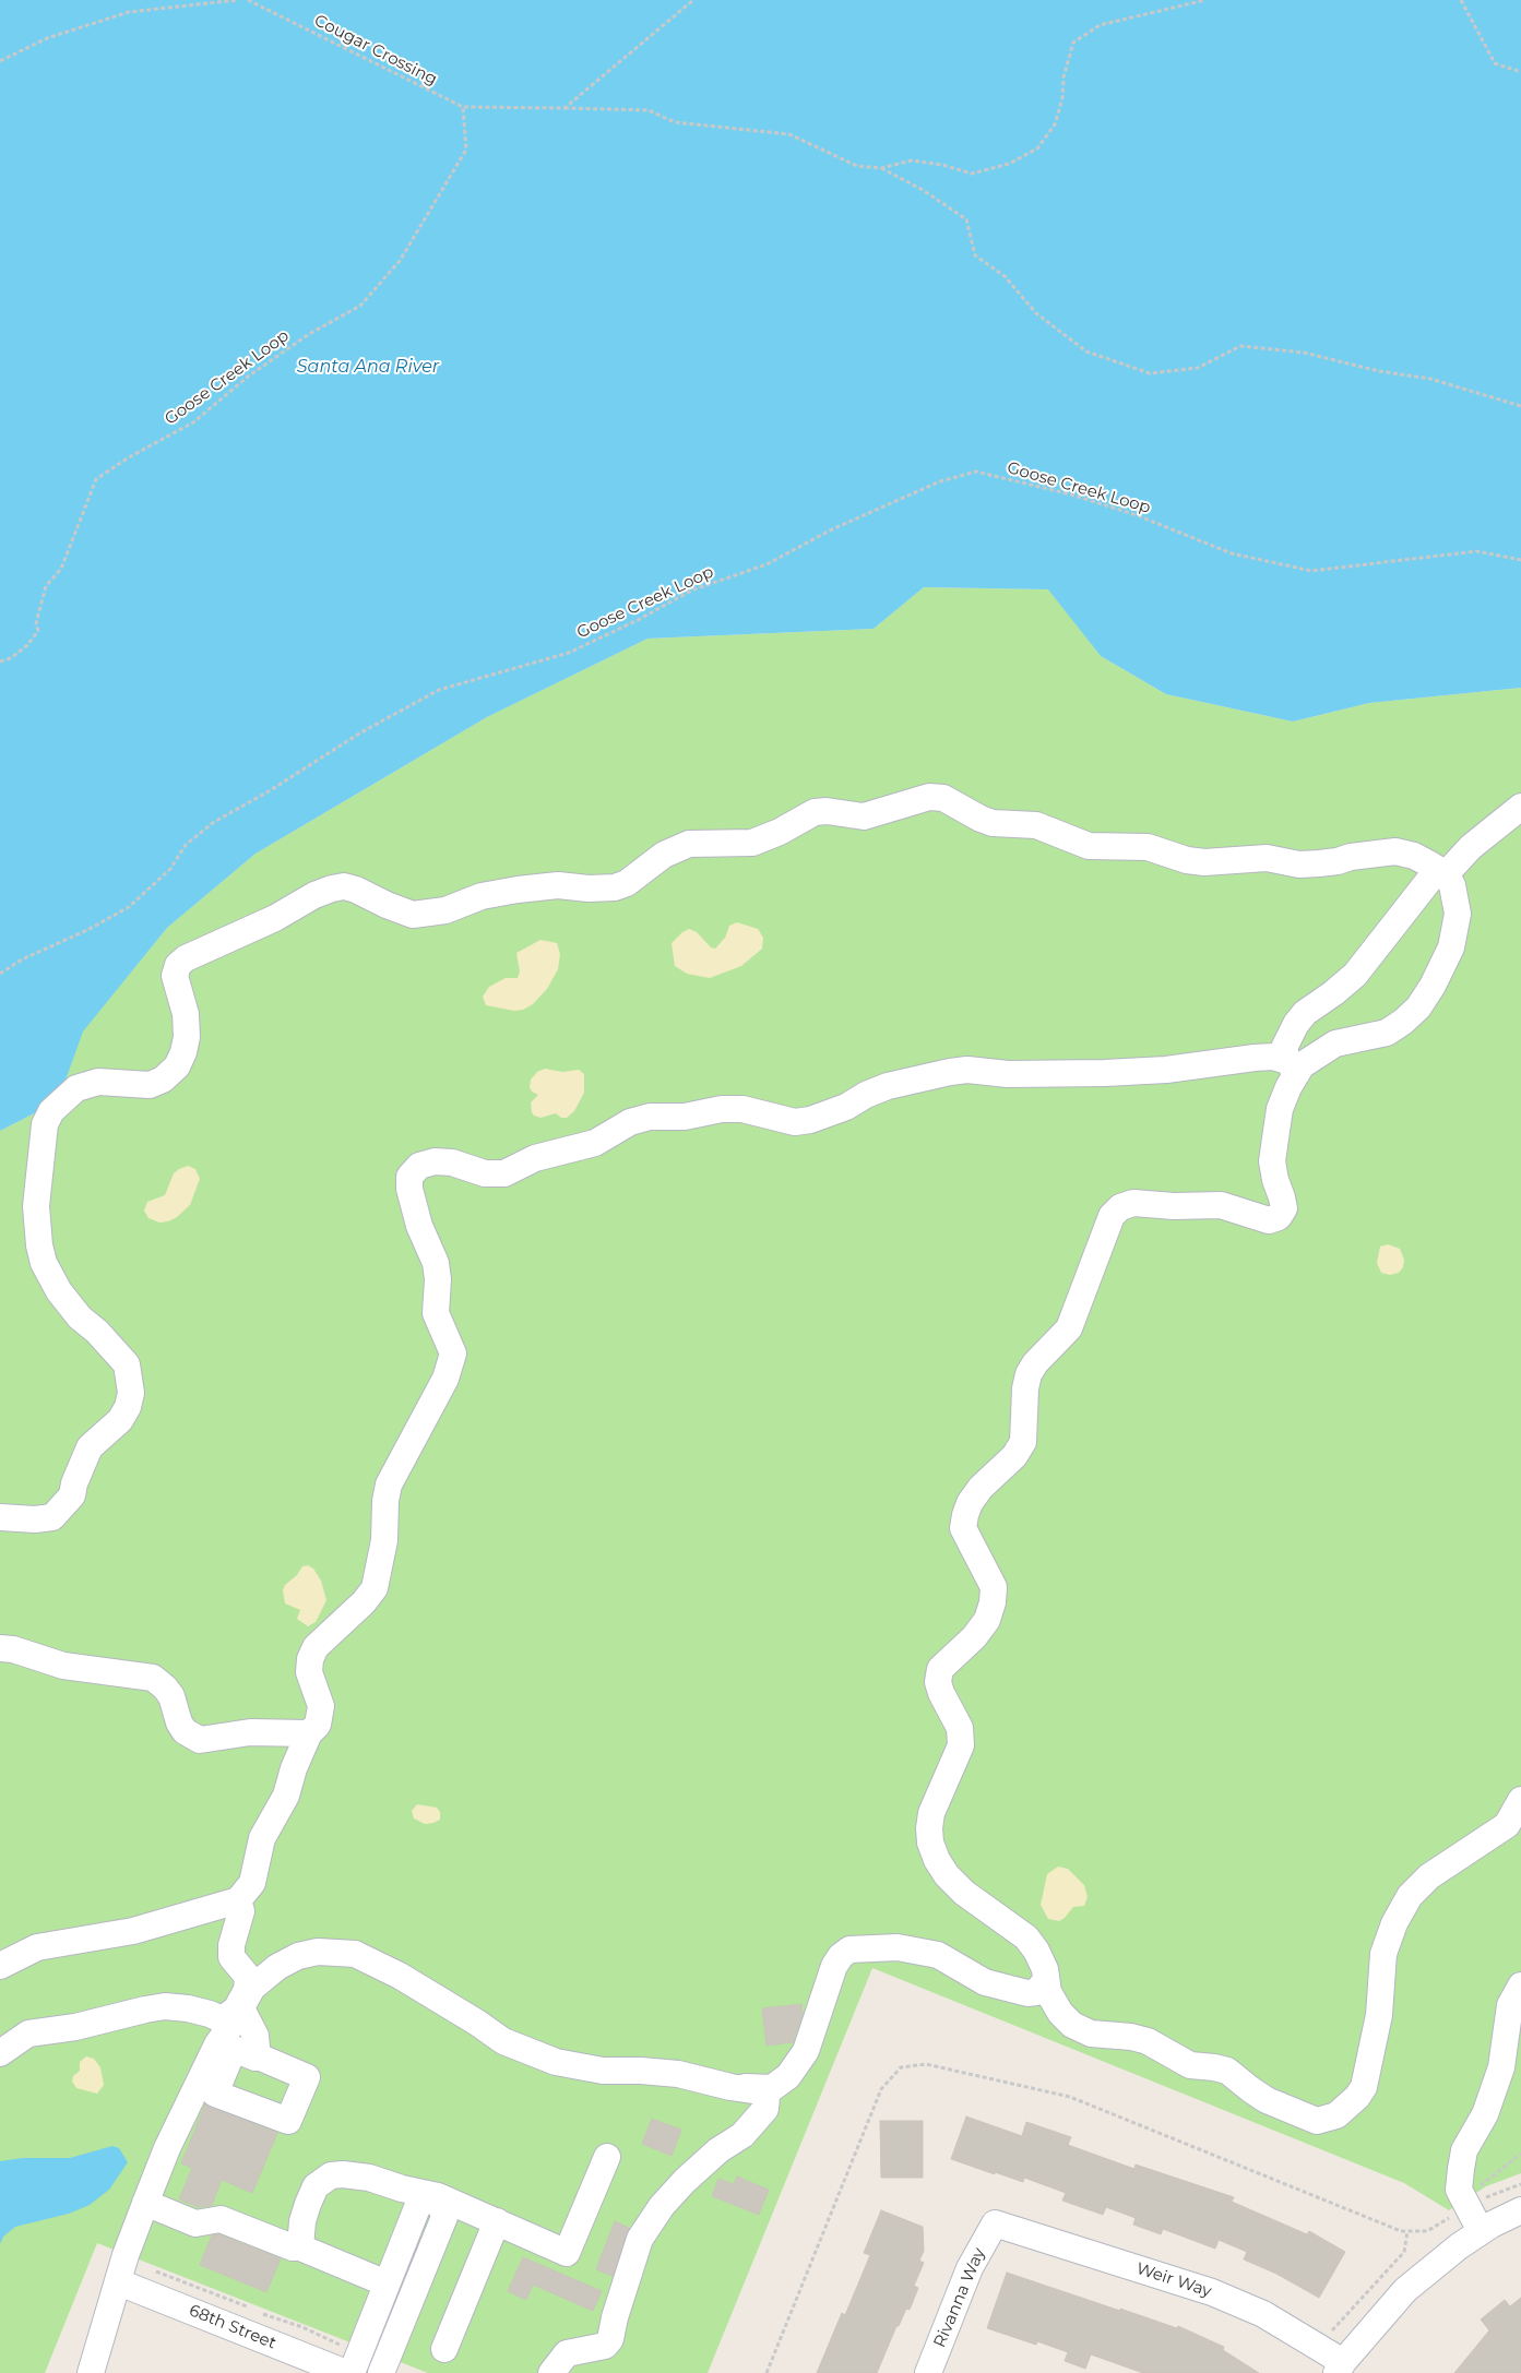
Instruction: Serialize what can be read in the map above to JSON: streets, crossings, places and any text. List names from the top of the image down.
{
  "streets": {
    "street": ["Weir Way", "Rivanna Way", "68th Street"],
    "path": ["Cougar Crossing", "Goose Creek Loop"]
  },
  "crossings": [
    ["Cougar Crossing", "Goose Creek Loop"],
    ["Weir Way", "Rivanna Way"]
  ],
  "water": ["Santa Ana River"]
}
